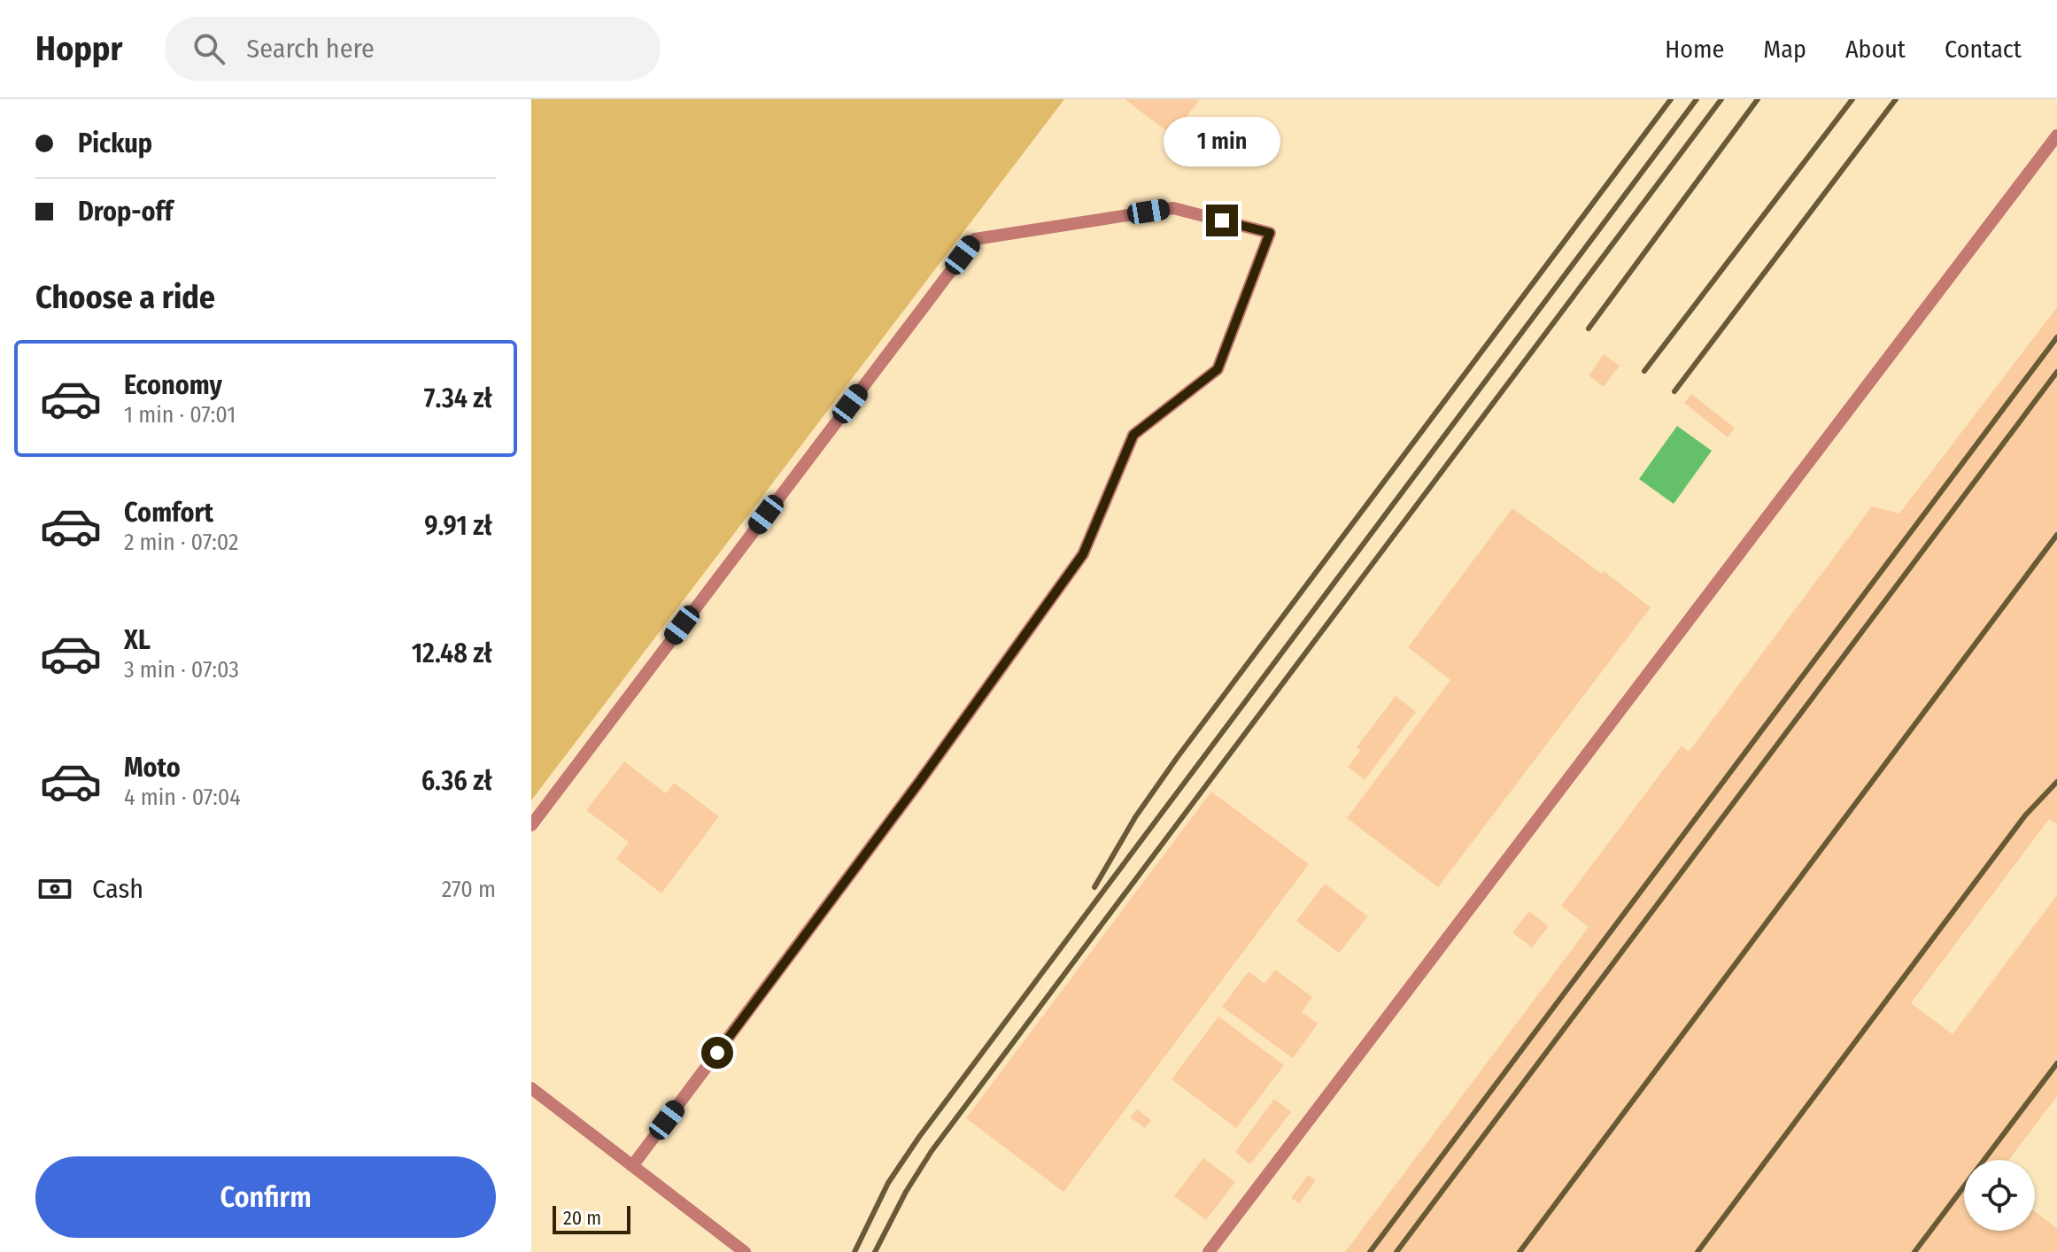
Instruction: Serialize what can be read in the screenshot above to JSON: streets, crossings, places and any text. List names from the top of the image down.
{
  "scale_bar": "20 m",
  "page": {
    "header": "Hoppr",
    "search": "Search here",
    "nav": [
      "Home",
      "Map",
      "About",
      "Contact"
    ],
    "banner": ["Pickup", "Drop-off"],
    "bubble": "1 min",
    "heading": "Choose a ride",
    "list": [
      {
        "name": "Economy",
        "note": "1 min · 07:01",
        "value": "7.34 zł"
      },
      {
        "name": "Comfort",
        "note": "2 min · 07:02",
        "value": "9.91 zł"
      },
      {
        "name": "XL",
        "note": "3 min · 07:03",
        "value": "12.48 zł"
      },
      {
        "name": "Moto",
        "note": "4 min · 07:04",
        "value": "6.36 zł"
      }
    ],
    "pay": ["Cash", "270 m"],
    "buttons": "Confirm",
    "scale": "20 m"
  }
}
